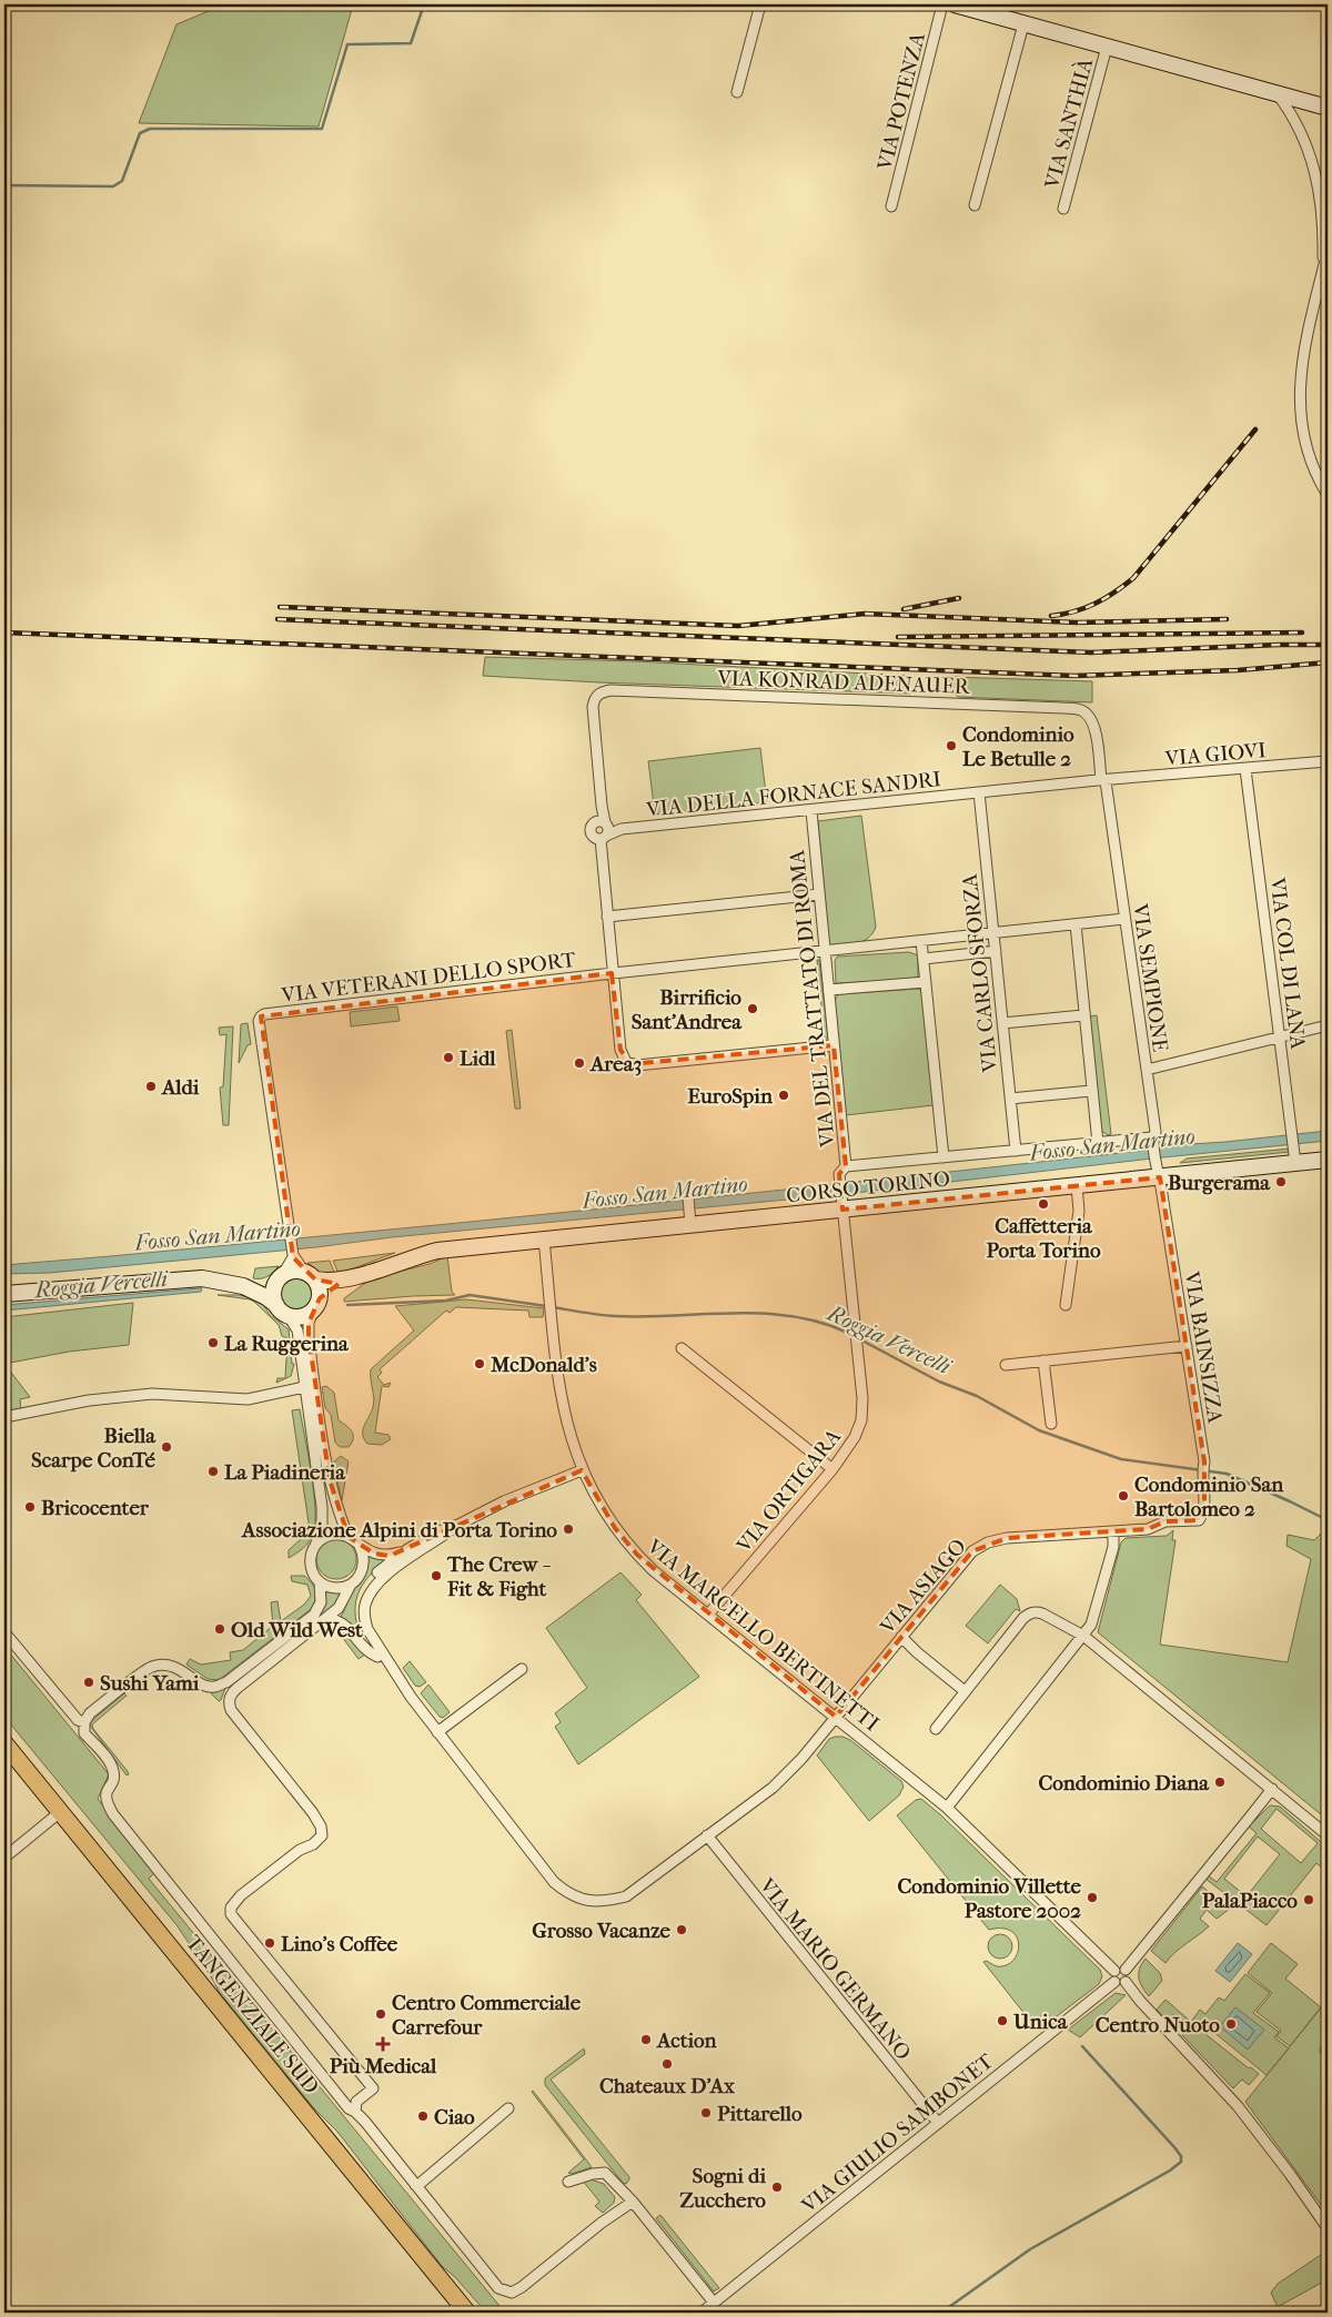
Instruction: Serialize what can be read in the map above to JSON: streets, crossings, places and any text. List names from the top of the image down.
{
  "streets": {
    "main road": ["CORSO TORINO", "TANGENZIALE SUD"],
    "street": [
      "VIA POTENZA",
      "VIA SANTHIÀ",
      "VIA KONRAD ADENAUER",
      "VIA GIOVI",
      "VIA DELLA FORNACE SANDRI",
      "VIA COL DI LANA",
      "VIA CARLO SFORZA",
      "VIA VETERANI DELLO SPORT",
      "VIA SEMPIONE",
      "VIA DEL TRATTATO DI ROMA",
      "VIA BAINSIZZA",
      "VIA ORTIGARA",
      "VIA ASIAGO",
      "VIA MARCELLO BERTINETTI",
      "VIA MARIO GERMANO",
      "VIA GIULIO SAMBONET"
    ]
  },
  "crossings": [
    ["VIA KONRAD ADENAUER", "VIA SEMPIONE"],
    ["VIA GIOVI", "VIA DELLA FORNACE SANDRI"],
    ["VIA GIOVI", "VIA COL DI LANA"],
    ["VIA GIOVI", "VIA SEMPIONE"],
    ["VIA DELLA FORNACE SANDRI", "VIA CARLO SFORZA"],
    ["VIA DELLA FORNACE SANDRI", "VIA SEMPIONE"],
    ["VIA DELLA FORNACE SANDRI", "VIA DEL TRATTATO DI ROMA"],
    ["VIA COL DI LANA", "CORSO TORINO"],
    ["VIA SEMPIONE", "CORSO TORINO"],
    ["VIA SEMPIONE", "VIA BAINSIZZA"],
    ["VIA DEL TRATTATO DI ROMA", "VIA ORTIGARA"],
    ["CORSO TORINO", "VIA BAINSIZZA"],
    ["CORSO TORINO", "VIA ORTIGARA"],
    ["CORSO TORINO", "VIA MARCELLO BERTINETTI"],
    ["VIA BAINSIZZA", "VIA ASIAGO"],
    ["VIA ORTIGARA", "VIA MARCELLO BERTINETTI"],
    ["VIA ASIAGO", "VIA MARCELLO BERTINETTI"],
    ["VIA ASIAGO", "VIA MARIO GERMANO"],
    ["VIA MARCELLO BERTINETTI", "VIA GIULIO SAMBONET"],
    ["VIA MARIO GERMANO", "VIA GIULIO SAMBONET"]
  ],
  "water": ["Fosso San Martino", "Roggia Vercelli"],
  "places": {
    "other": [
      "Condominio Le Betulle 2",
      "Birrificio Sant'Andrea",
      "Lidl",
      "Area3",
      "Aldi",
      "EuroSpin",
      "Burgerama",
      "Caffetteria Porta Torino",
      "La Ruggerina",
      "McDonald's",
      "Biella Scarpe ConTé",
      "La Piadineria",
      "Condominio San Bartolomeo 2",
      "Bricocenter",
      "Associazione Alpini di Porta Torino",
      "The Crew - Fit & Fight",
      "Old Wild West",
      "Sushi Yami",
      "Condominio Diana",
      "Condominio Villette Pastore 2002",
      "PalaPiacco",
      "Grosso Vacanze",
      "Lino's Coffee",
      "Centro Commerciale Carrefour",
      "Unica",
      "Centro Nuoto",
      "Action",
      "Chateaux D'Ax",
      "Pittarello",
      "Ciao",
      "Sogni di Zucchero"
    ],
    "health": ["Più Medical"]
  }
}
